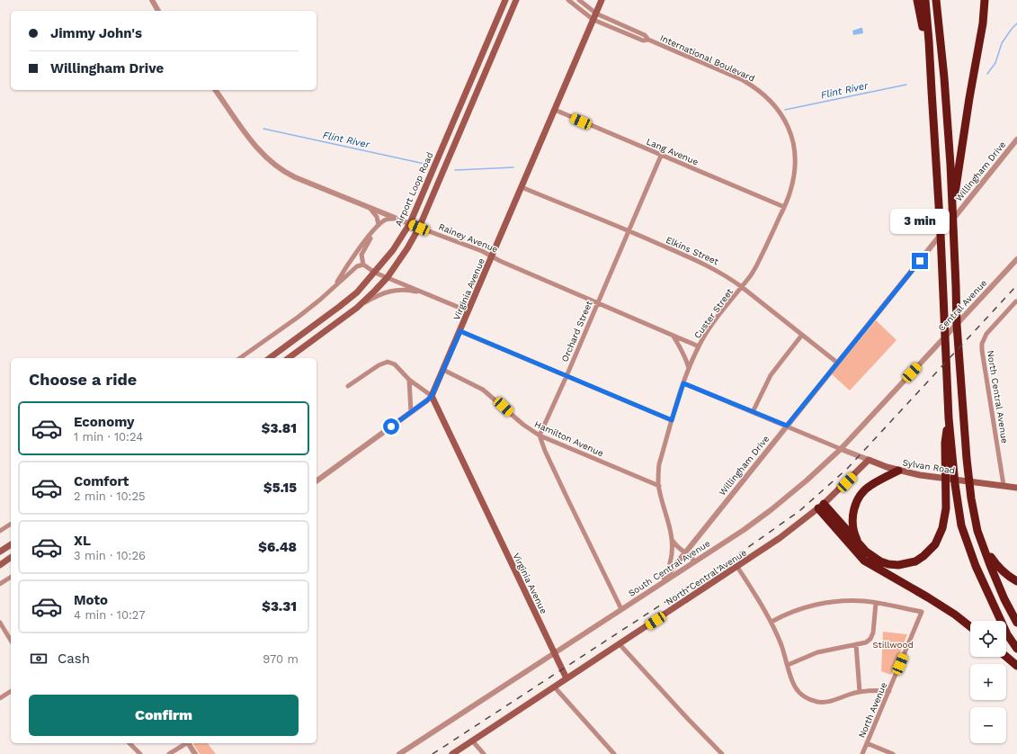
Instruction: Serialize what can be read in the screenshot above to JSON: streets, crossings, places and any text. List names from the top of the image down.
{
  "streets": {
    "main road": [
      "Airport Loop Road",
      "Virginia Avenue",
      "North Central Avenue",
      "Sylvan Road"
    ],
    "street": [
      "International Boulevard",
      "Lang Avenue",
      "Willingham Drive",
      "Rainey Avenue",
      "Elkins Street",
      "Central Avenue",
      "Custer Street",
      "Orchard Street",
      "Hamilton Avenue",
      "South Central Avenue",
      "North Avenue"
    ]
  },
  "crossings": [
    ["International Boulevard", "Lang Avenue"],
    ["International Boulevard", "Virginia Avenue"],
    ["International Boulevard", "Custer Street"],
    ["Lang Avenue", "Virginia Avenue"],
    ["Lang Avenue", "Custer Street"],
    ["Lang Avenue", "Orchard Street"],
    ["Willingham Drive", "Elkins Street"],
    ["Willingham Drive", "Custer Street"],
    ["Willingham Drive", "South Central Avenue"],
    ["Airport Loop Road", "Rainey Avenue"],
    ["Rainey Avenue", "Virginia Avenue"],
    ["Rainey Avenue", "Custer Street"],
    ["Rainey Avenue", "Orchard Street"],
    ["Elkins Street", "Virginia Avenue"],
    ["Elkins Street", "Custer Street"],
    ["Elkins Street", "Orchard Street"],
    ["Virginia Avenue", "North Central Avenue"],
    ["Virginia Avenue", "Hamilton Avenue"],
    ["Virginia Avenue", "South Central Avenue"],
    ["Central Avenue", "South Central Avenue"],
    ["Custer Street", "Hamilton Avenue"],
    ["Custer Street", "South Central Avenue"],
    ["Orchard Street", "Hamilton Avenue"],
    ["North Central Avenue", "Sylvan Road"],
    ["Sylvan Road", "South Central Avenue"]
  ],
  "water": ["Flint River"],
  "parks": ["Stillwood"],
  "page": {
    "banner": ["Jimmy John's", "Willingham Drive"],
    "bubble": "3 min",
    "heading": "Choose a ride",
    "list": [
      {
        "name": "Economy",
        "note": "1 min · 10:24",
        "value": "$3.81"
      },
      {
        "name": "Comfort",
        "note": "2 min · 10:25",
        "value": "$5.15"
      },
      {
        "name": "XL",
        "note": "3 min · 10:26",
        "value": "$6.48"
      },
      {
        "name": "Moto",
        "note": "4 min · 10:27",
        "value": "$3.31"
      }
    ],
    "map_buttons": ["+", "−"],
    "pay": ["Cash", "970 m"],
    "buttons": "Confirm"
  }
}
